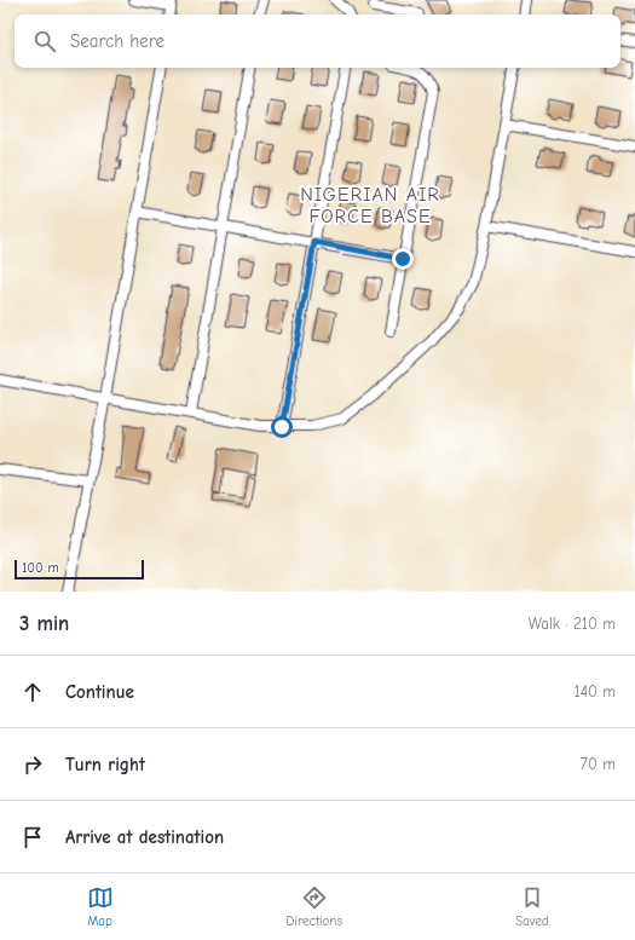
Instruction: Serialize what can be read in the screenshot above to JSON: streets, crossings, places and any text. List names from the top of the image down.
{
  "districts": ["NIGERIAN AIR FORCE BASE"],
  "scale_bar": "100 m",
  "page": {
    "search": "Search here",
    "scale": "100 m",
    "heading": ["3 min", "Walk · 210 m"],
    "list": [
      ["Continue", "140 m"],
      ["Turn right", "70 m"],
      "Arrive at destination"
    ],
    "nav": ["Map", "Directions", "Saved"]
  }
}
